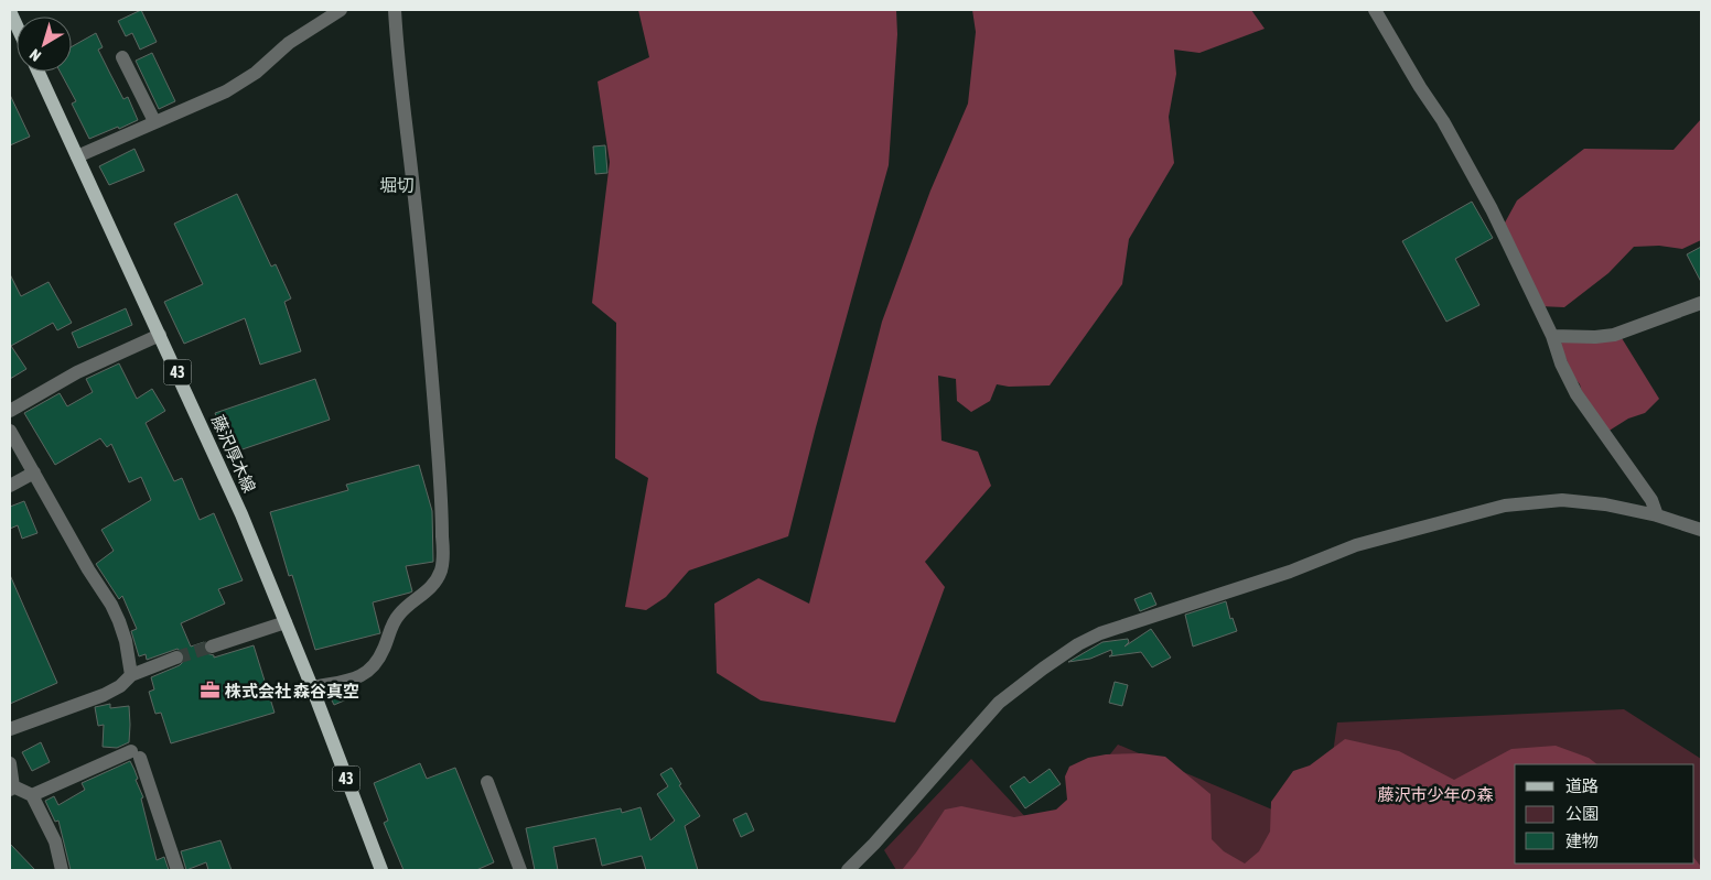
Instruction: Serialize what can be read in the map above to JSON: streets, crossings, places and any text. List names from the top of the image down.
{
  "streets": {
    "main road": ["43", "藤沢厚木線"]
  },
  "districts": ["堀切"],
  "parks": ["藤沢市少年の森"],
  "places": {
    "office": ["株式会社 森谷真空"]
  },
  "legend": ["道路", "公園", "建物"],
  "north": "bottom left"
}
